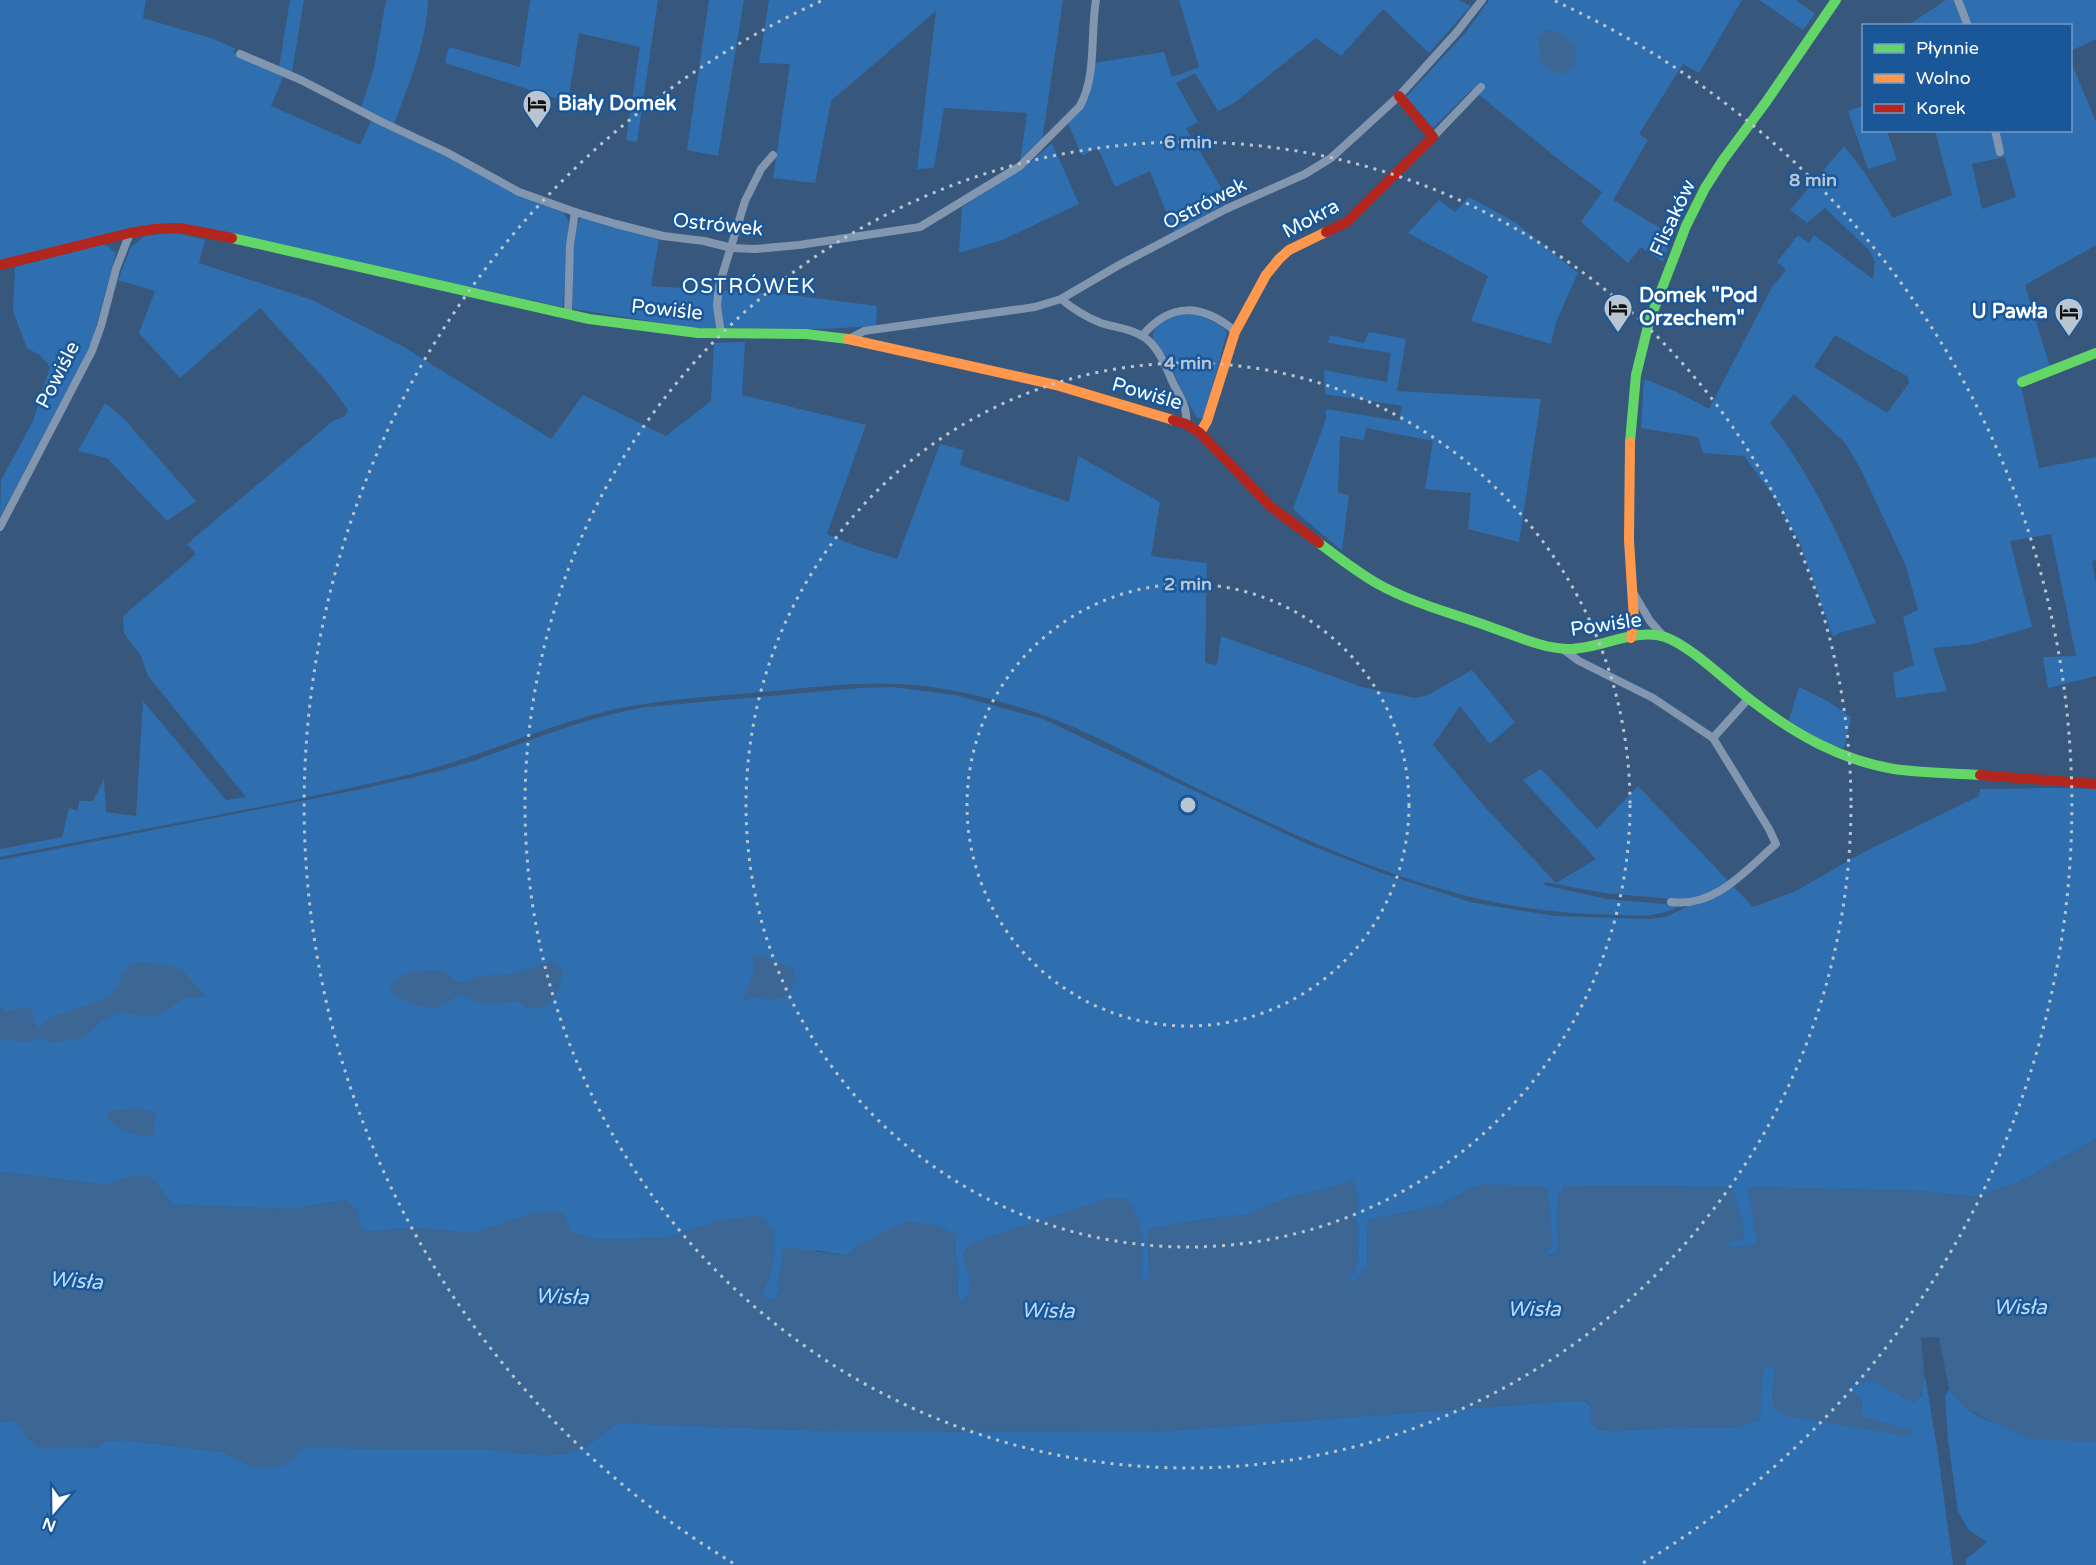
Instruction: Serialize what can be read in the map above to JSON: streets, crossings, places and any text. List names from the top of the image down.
{
  "streets": {
    "street": [
      "Ostrówek",
      "Flisaków",
      "Mokra",
      "Powiśle"
    ]
  },
  "crossings": [
    ["Ostrówek", "Powiśle"],
    ["Flisaków", "Powiśle"],
    ["Mokra", "Powiśle"]
  ],
  "districts": ["OSTRÓWEK"],
  "water": ["Wisła"],
  "places": {
    "hotel": ["Biały Domek", "Domek \"Pod Orzechem\"", "U Pawła"]
  },
  "legend": ["Płynnie", "Wolno", "Korek"],
  "north": "bottom",
  "rings": [
    "6 min",
    "8 min",
    "4 min",
    "2 min"
  ]
}
